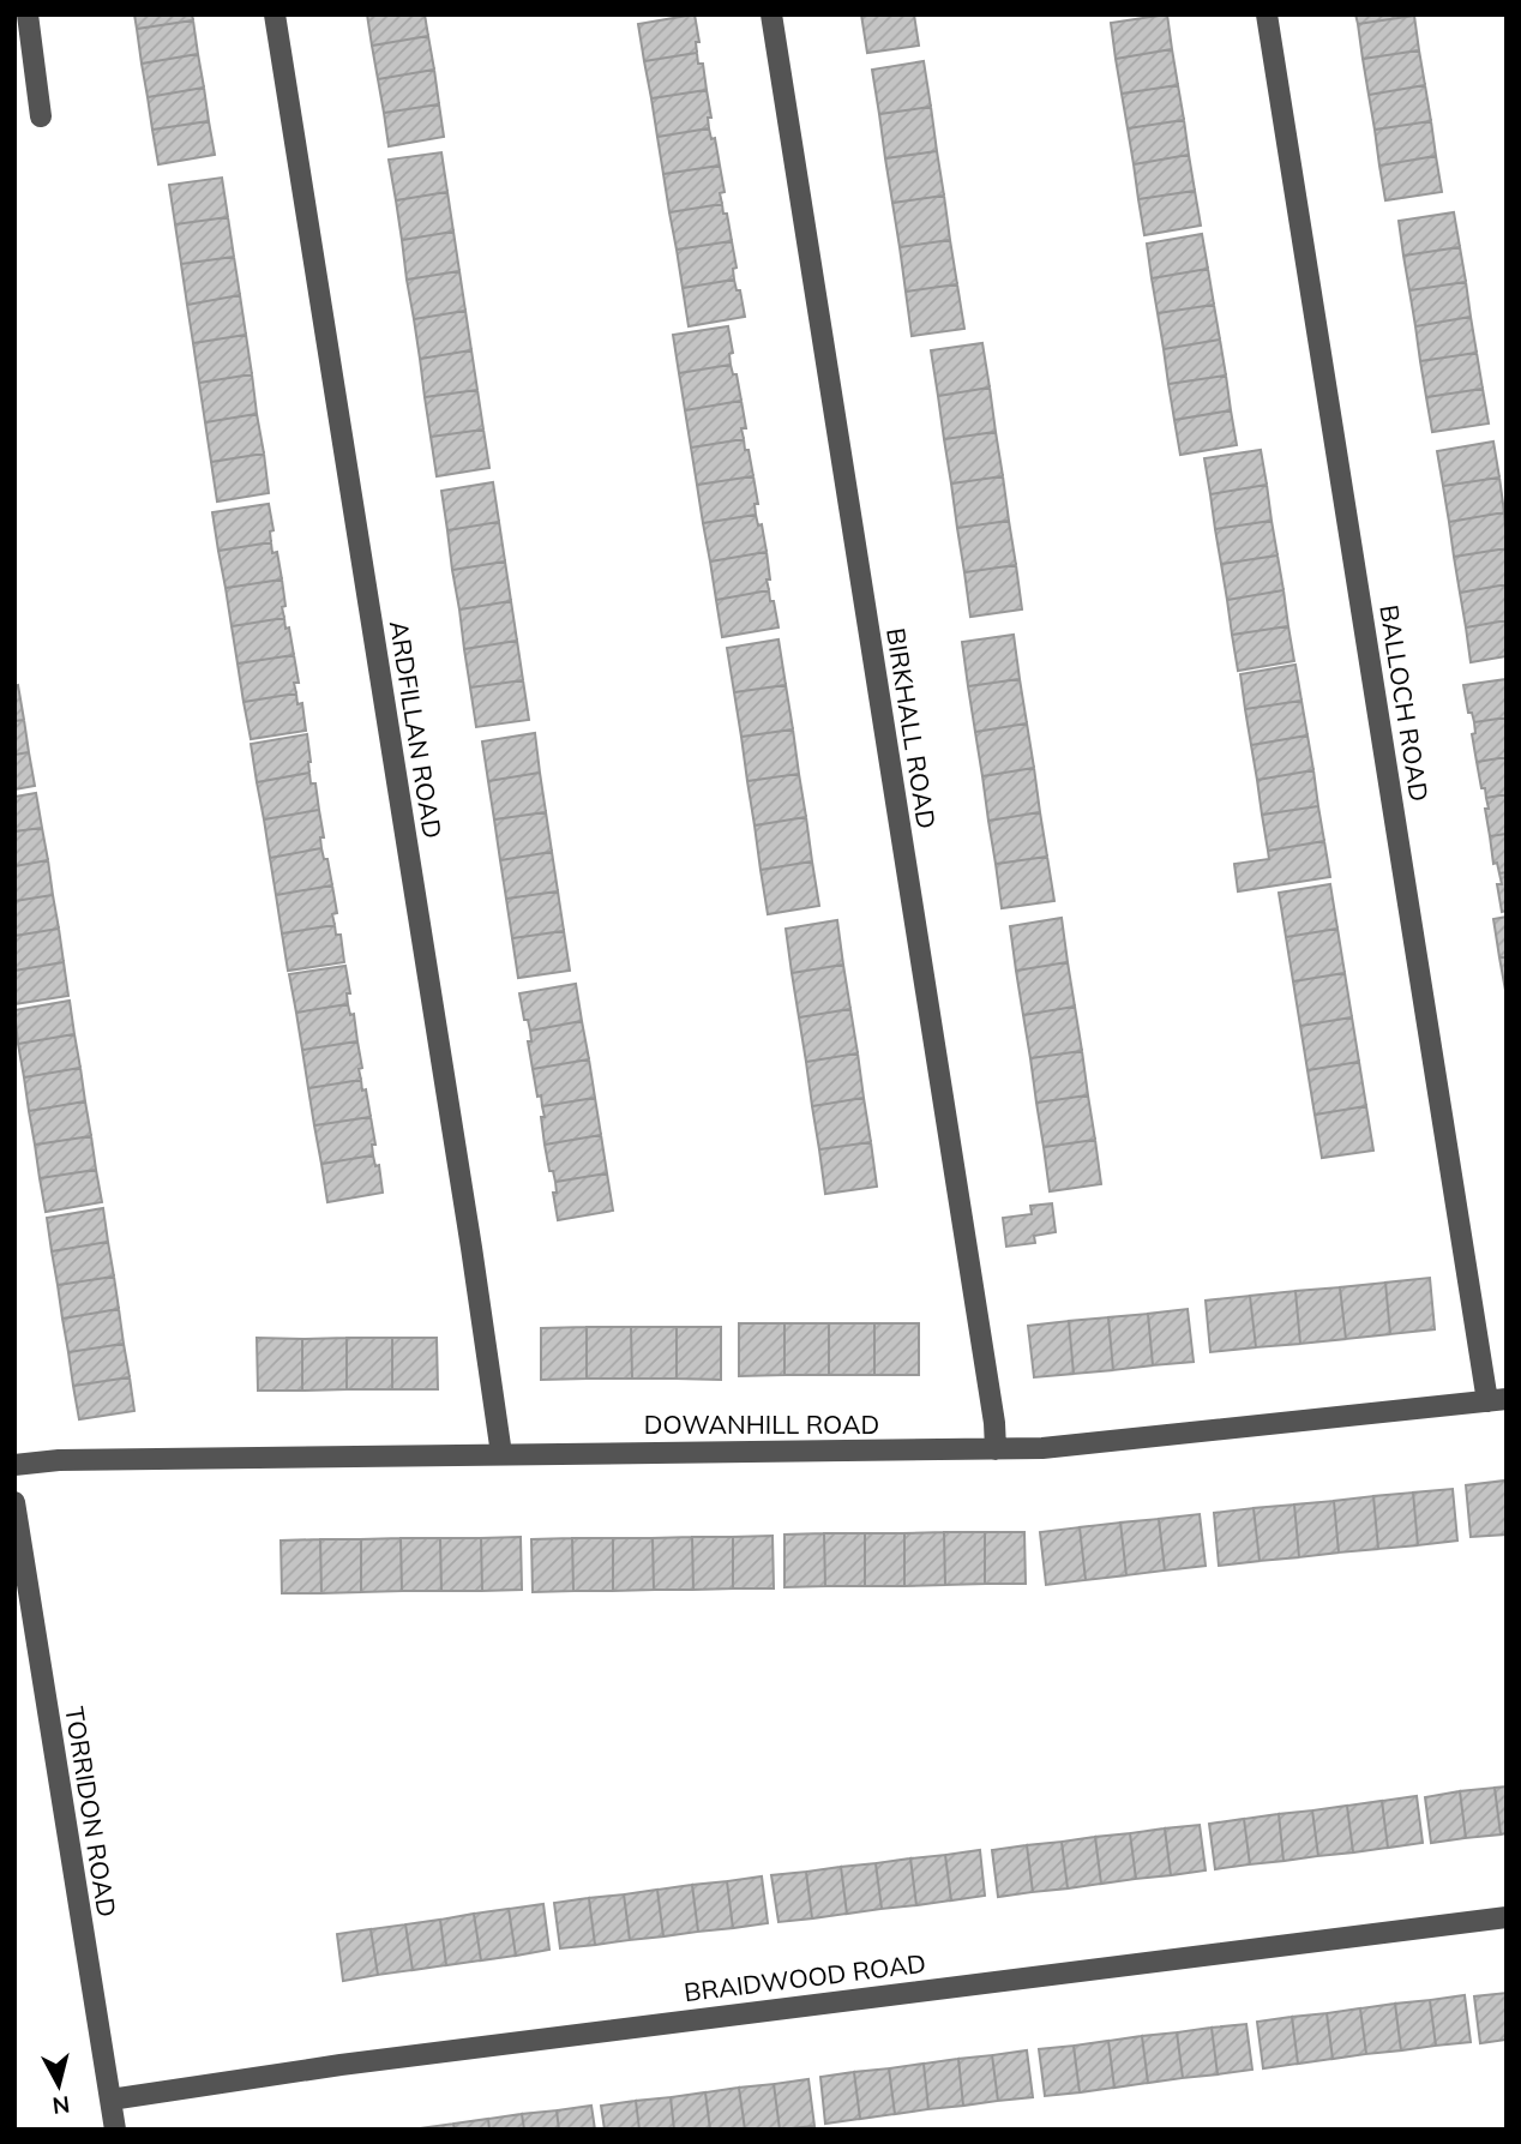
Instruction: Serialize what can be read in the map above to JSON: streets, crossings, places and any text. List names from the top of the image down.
{
  "streets": {
    "street": [
      "BALLOCH ROAD",
      "BIRKHALL ROAD",
      "ARDFILLAN ROAD",
      "DOWANHILL ROAD",
      "TORRIDON ROAD",
      "BRAIDWOOD ROAD"
    ]
  },
  "crossings": [
    ["BALLOCH ROAD", "DOWANHILL ROAD"],
    ["BIRKHALL ROAD", "DOWANHILL ROAD"],
    ["ARDFILLAN ROAD", "DOWANHILL ROAD"],
    ["TORRIDON ROAD", "BRAIDWOOD ROAD"]
  ],
  "north": "bottom"
}
